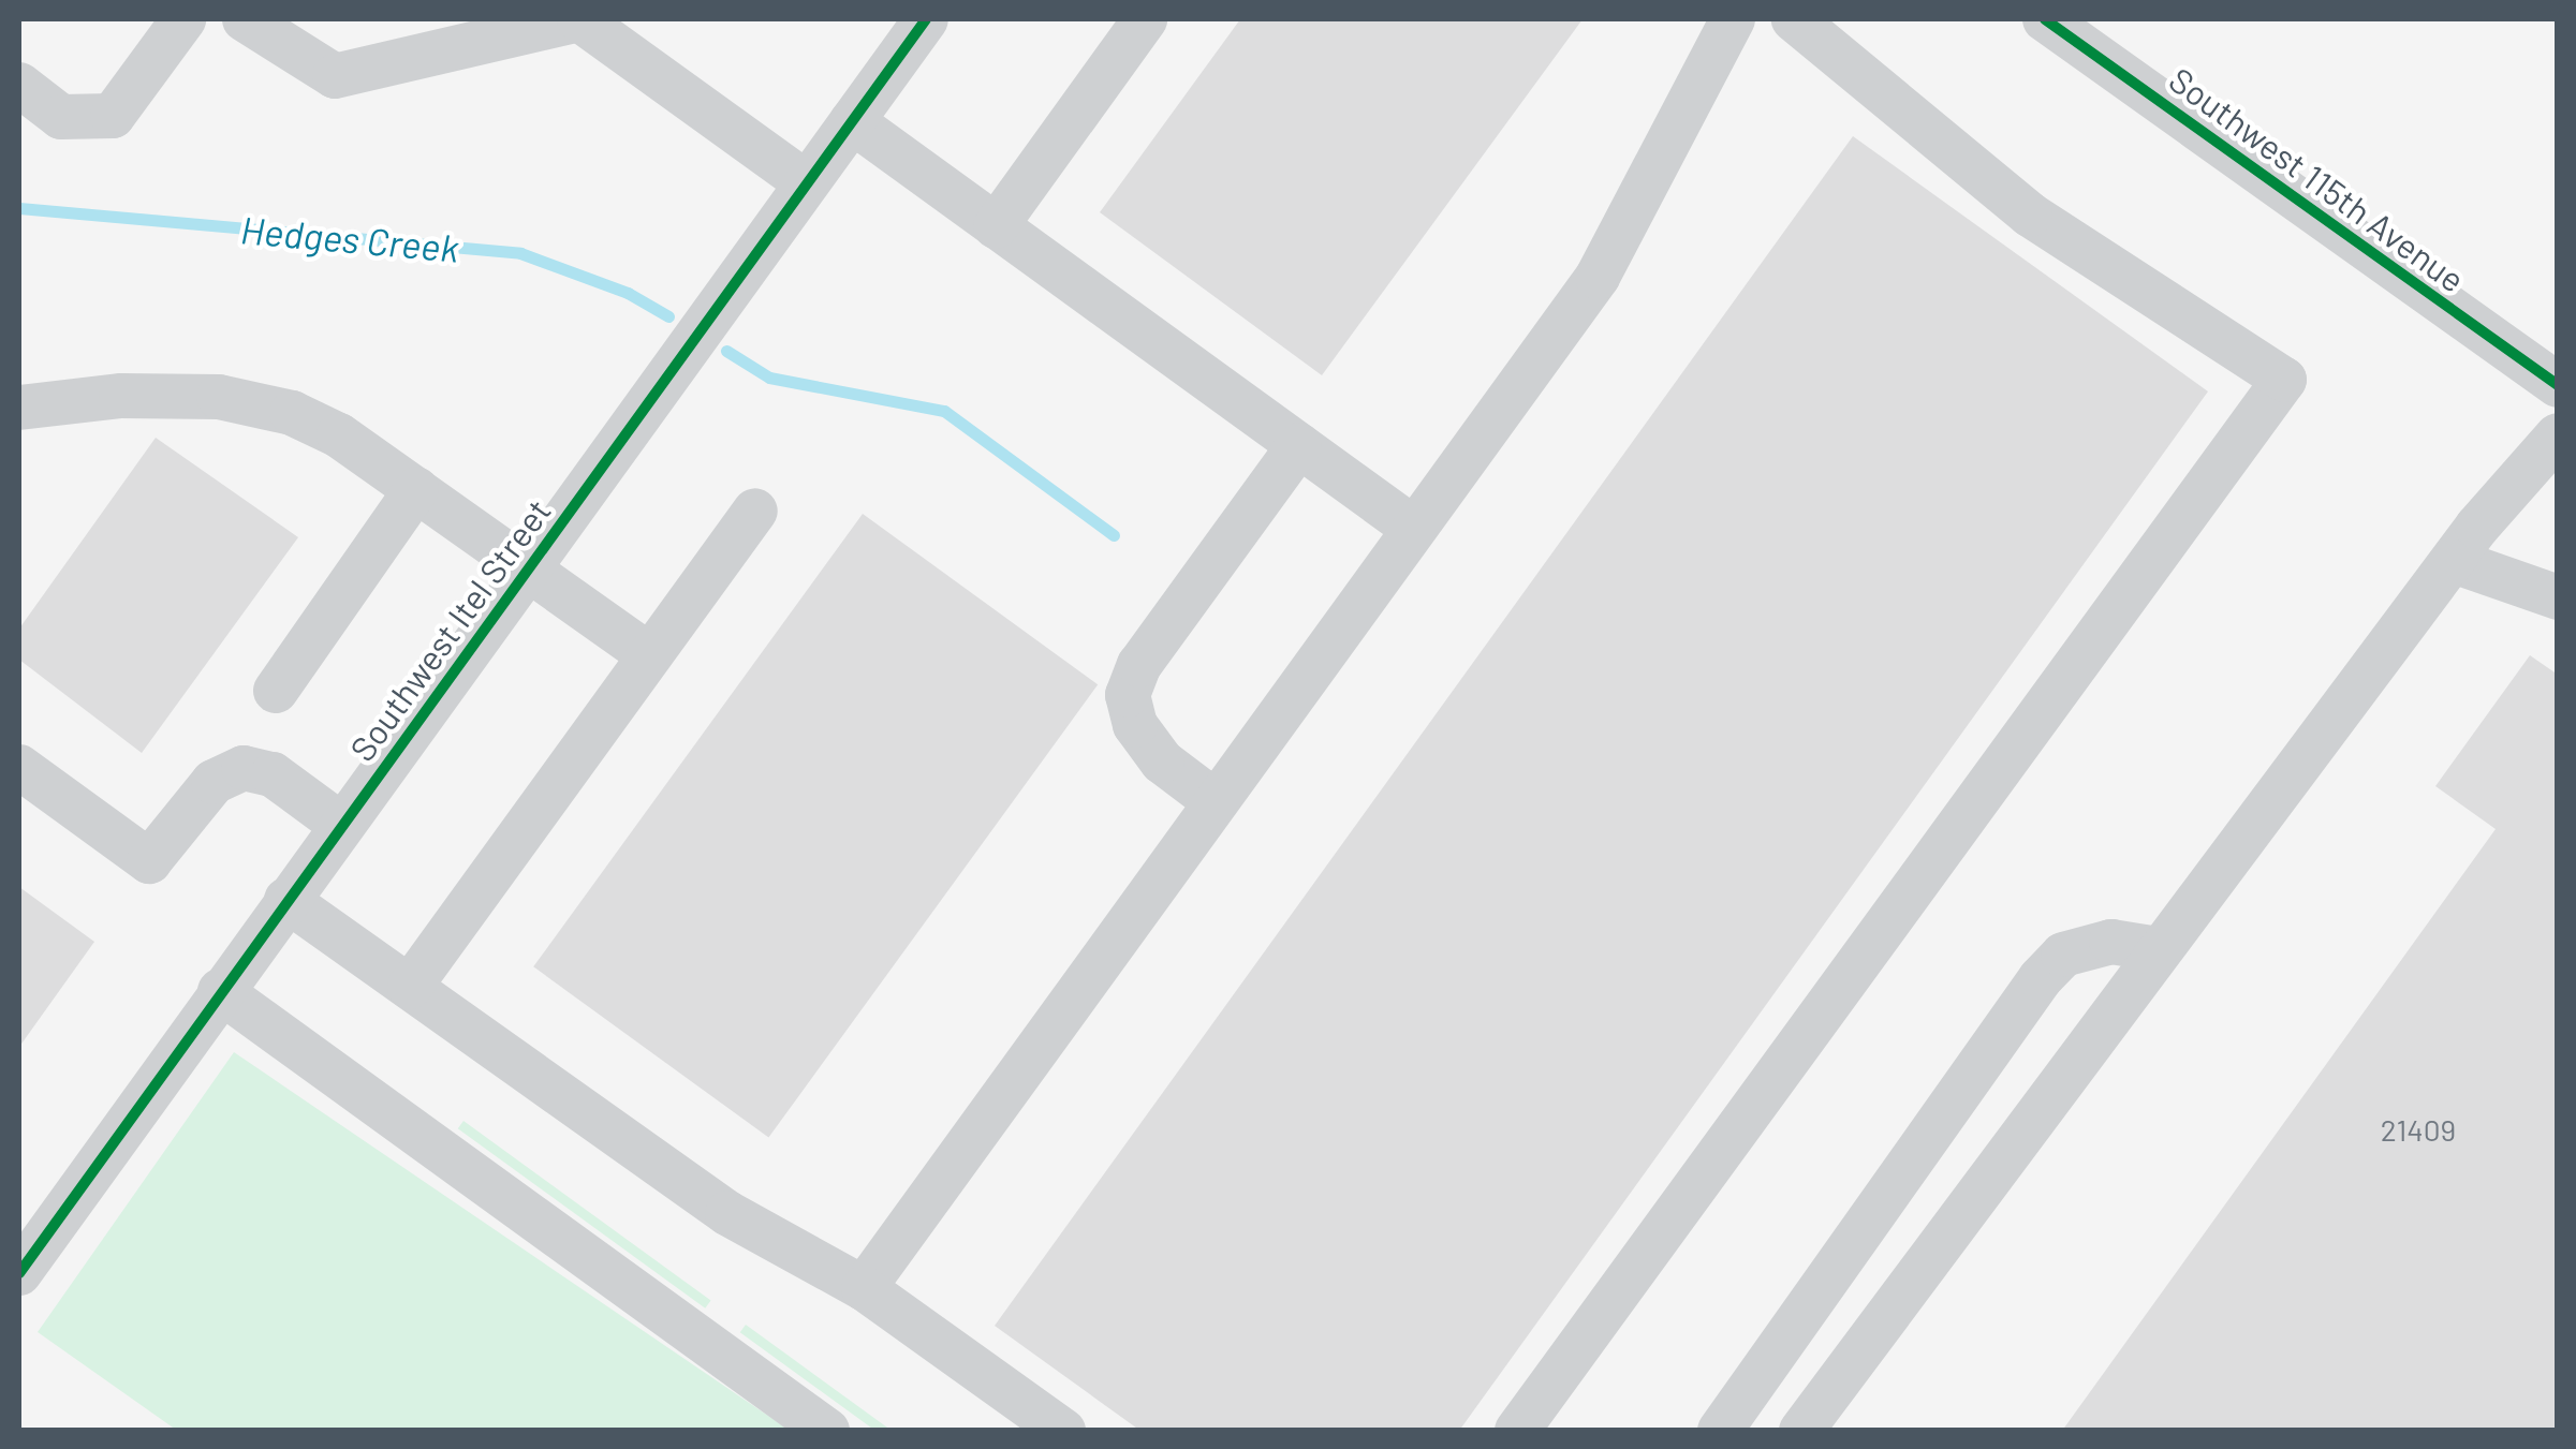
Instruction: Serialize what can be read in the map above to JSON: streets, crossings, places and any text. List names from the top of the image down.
{
  "streets": {
    "street": ["Southwest 115th Avenue", "Southwest Itel Street"]
  },
  "water": ["Hedges Creek"],
  "house_numbers": ["21409"]
}
